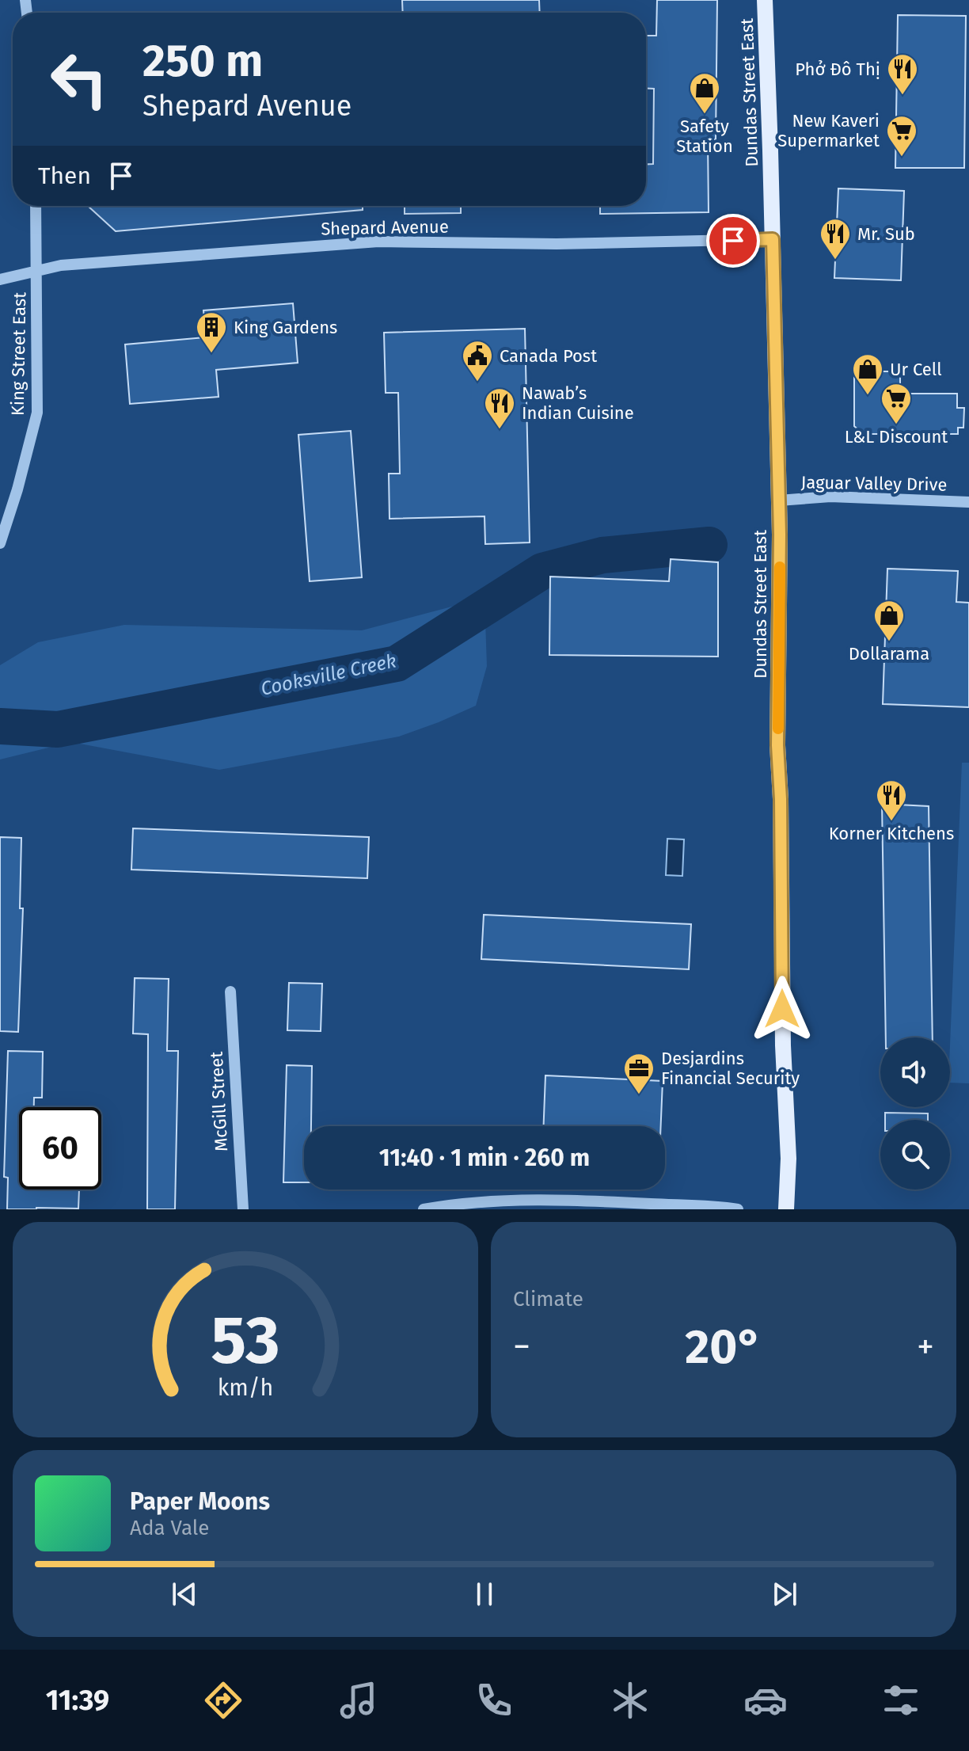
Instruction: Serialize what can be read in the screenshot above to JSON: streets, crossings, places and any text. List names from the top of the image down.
{
  "streets": {
    "main road": ["Dundas Street East"],
    "street": [
      "Shepard Avenue",
      "King Street East",
      "Jaguar Valley Drive",
      "McGill Street"
    ]
  },
  "crossings": [
    ["Dundas Street East", "Shepard Avenue"],
    ["Dundas Street East", "Jaguar Valley Drive"],
    ["Shepard Avenue", "King Street East"]
  ],
  "water": ["Cooksville Creek"],
  "places": {
    "restaurant": [
      "Phở Đô Thị",
      "Mr. Sub",
      "Nawab’s Indian Cuisine",
      "Korner Kitchens"
    ],
    "shop": ["Safety Station", "Ur Cell", "Dollarama"],
    "supermarket": ["New Kaveri Supermarket", "L&L Discount"],
    "building": ["King Gardens"],
    "public building": ["Canada Post"],
    "office": ["Desjardins Financial Security"]
  },
  "page": {
    "turn": ["250 m", "Shepard Avenue"],
    "then": "Then",
    "limit": "60",
    "trip": "11:40 · 1 min · 260 m",
    "tile": "Climate",
    "heat": ["−", "20°", "+"],
    "song": ["Paper Moons", "Ada Vale"],
    "tabs": "11:39",
    "gauge": ["53", "km/h"]
  }
}
